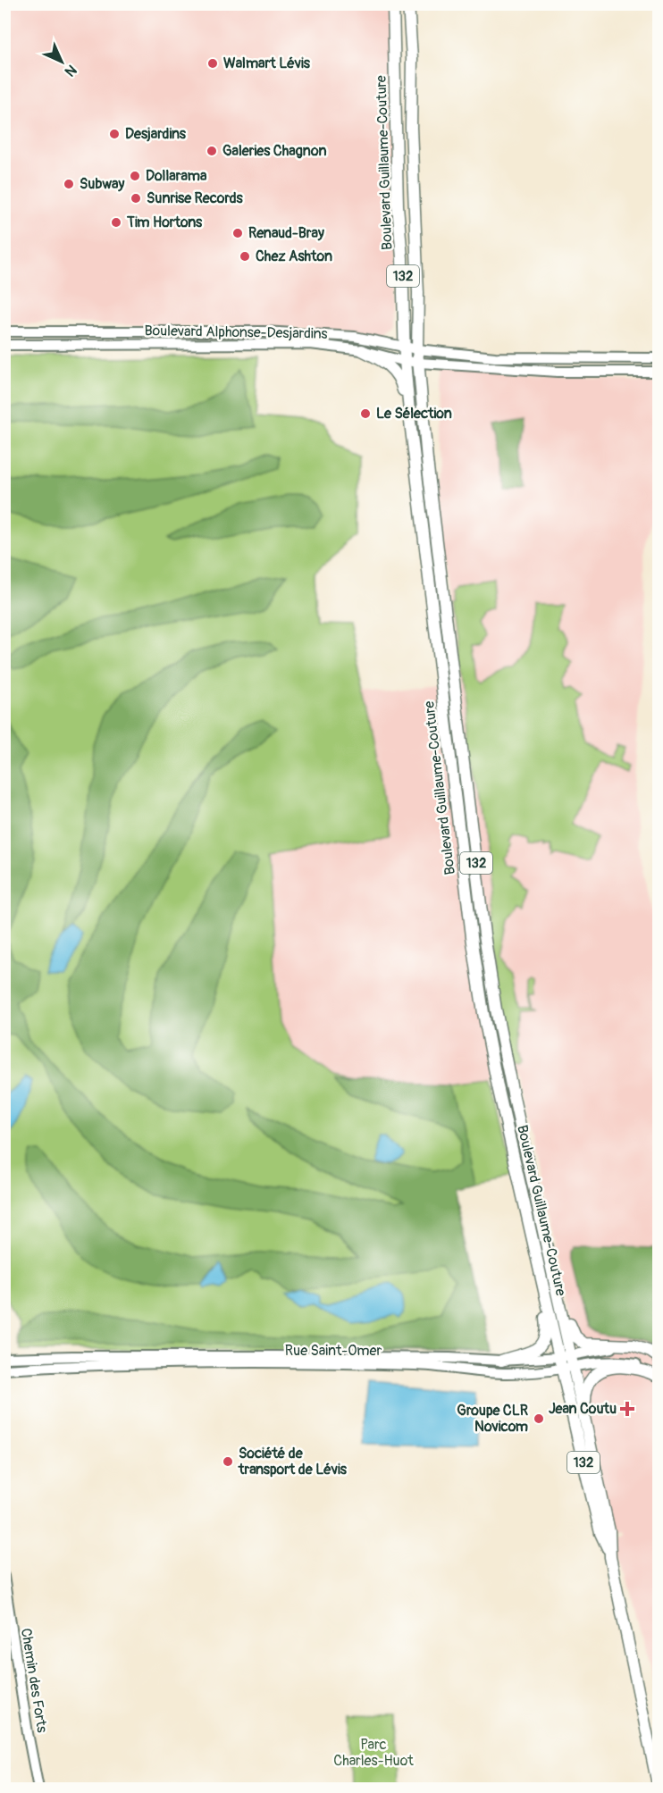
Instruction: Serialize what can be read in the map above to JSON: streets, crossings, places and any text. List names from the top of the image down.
{
  "streets": {
    "main road": ["Boulevard Guillaume-Couture", "132"],
    "street": ["Boulevard Alphonse-Desjardins", "Rue Saint-Omer", "Chemin des Forts"]
  },
  "crossings": [
    ["Boulevard Guillaume-Couture", "Boulevard Alphonse-Desjardins"],
    ["Boulevard Guillaume-Couture", "Rue Saint-Omer"]
  ],
  "parks": ["Parc Charles-Huot"],
  "places": {
    "other": [
      "Walmart Lévis",
      "Desjardins",
      "Galeries Chagnon",
      "Dollarama",
      "Subway",
      "Sunrise Records",
      "Tim Hortons",
      "Renaud-Bray",
      "Chez Ashton",
      "Le Sélection",
      "Groupe CLR Novicom",
      "Société de transport de Lévis"
    ],
    "health": ["Jean Coutu"]
  },
  "north": "bottom right"
}
